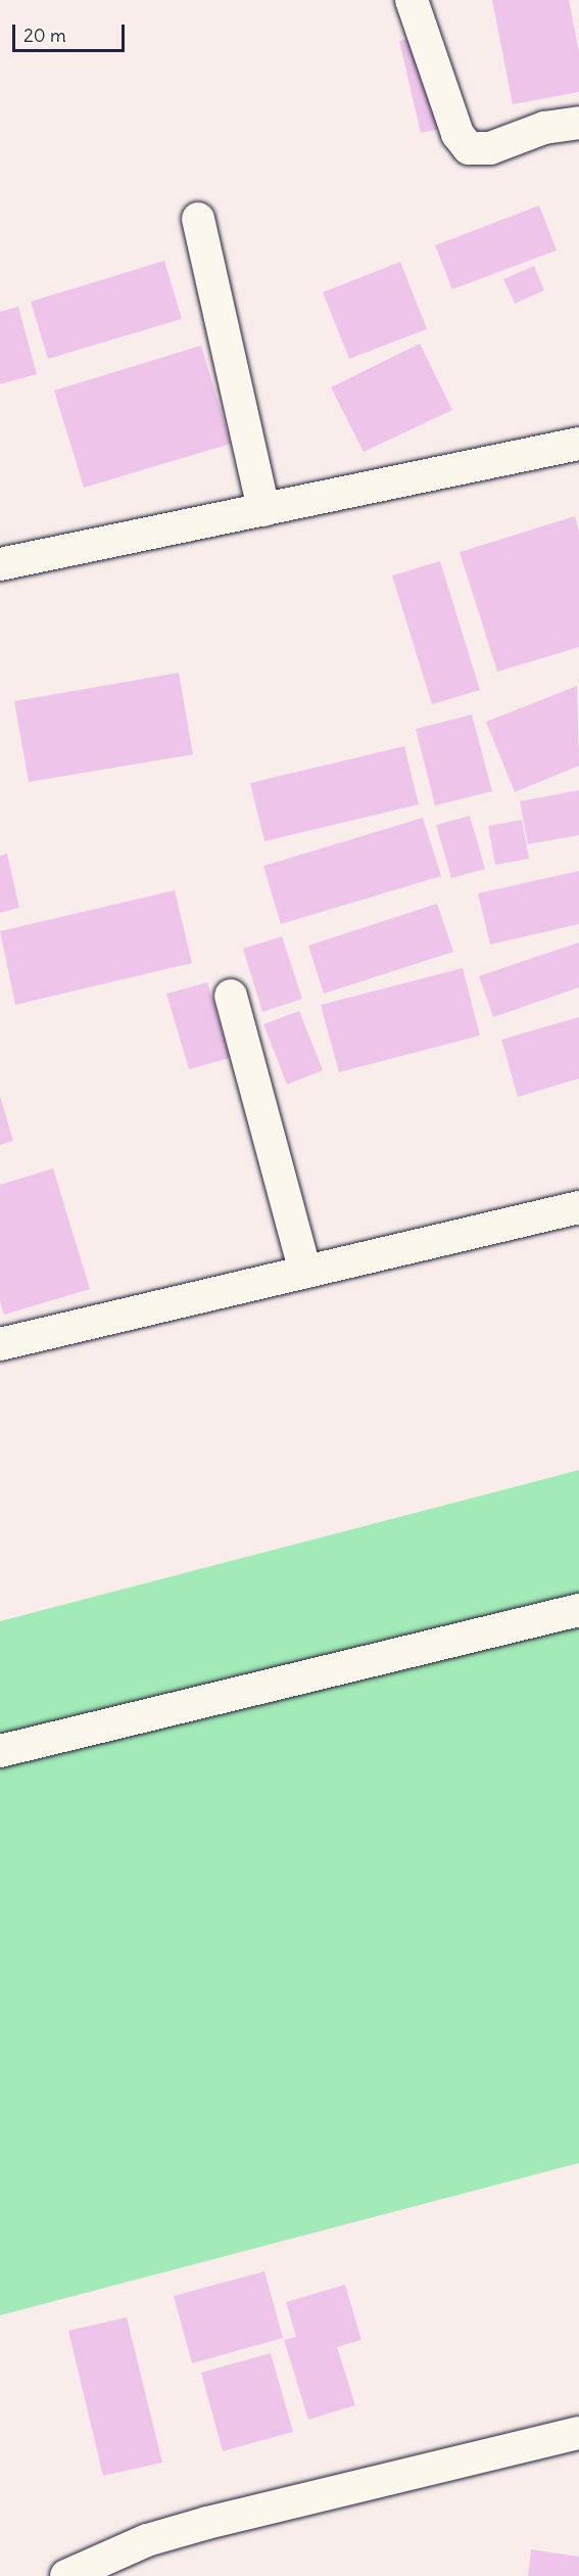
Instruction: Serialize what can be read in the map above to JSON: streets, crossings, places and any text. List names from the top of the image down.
{
  "scale_bar": "20 m"
}
